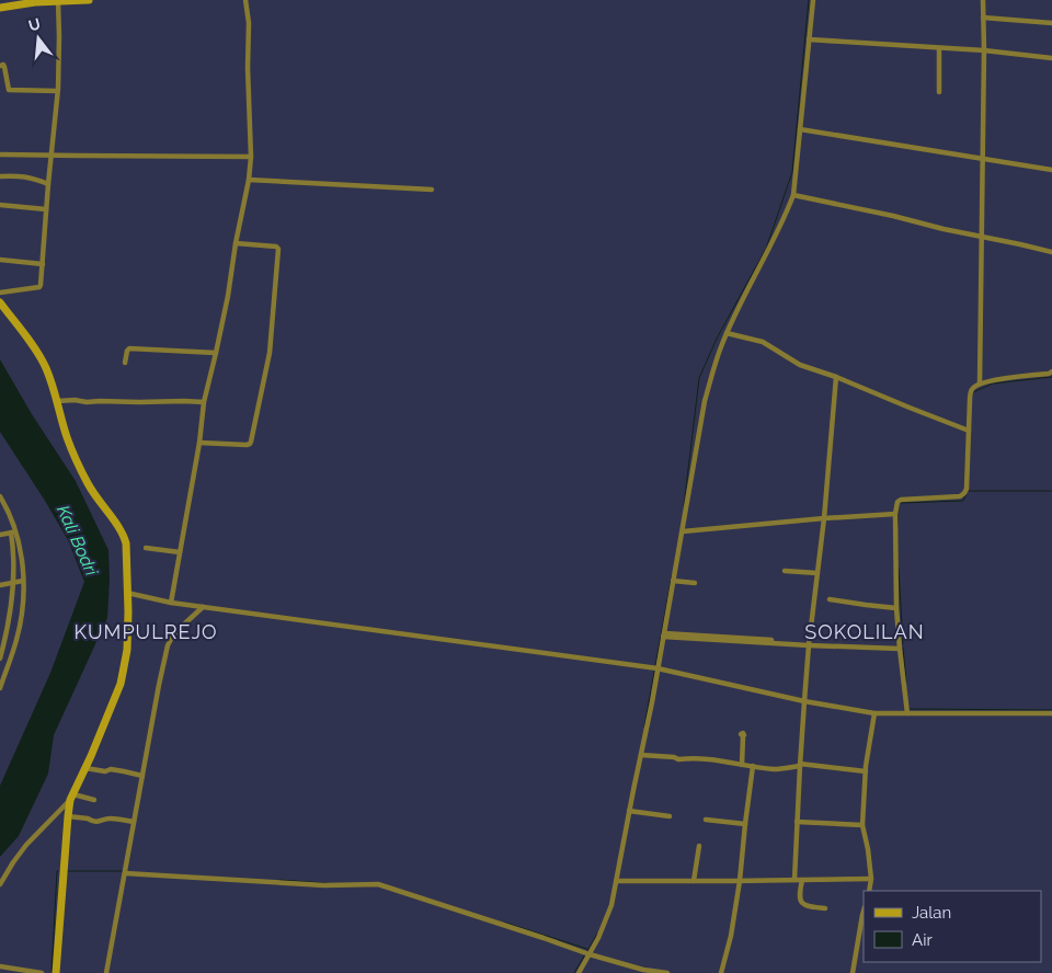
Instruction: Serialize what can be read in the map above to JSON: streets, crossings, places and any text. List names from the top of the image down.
{
  "districts": ["KUMPULREJO", "SOKOLILAN"],
  "water": ["Kali Bodri"],
  "legend": ["Jalan", "Air"],
  "north": "top"
}
